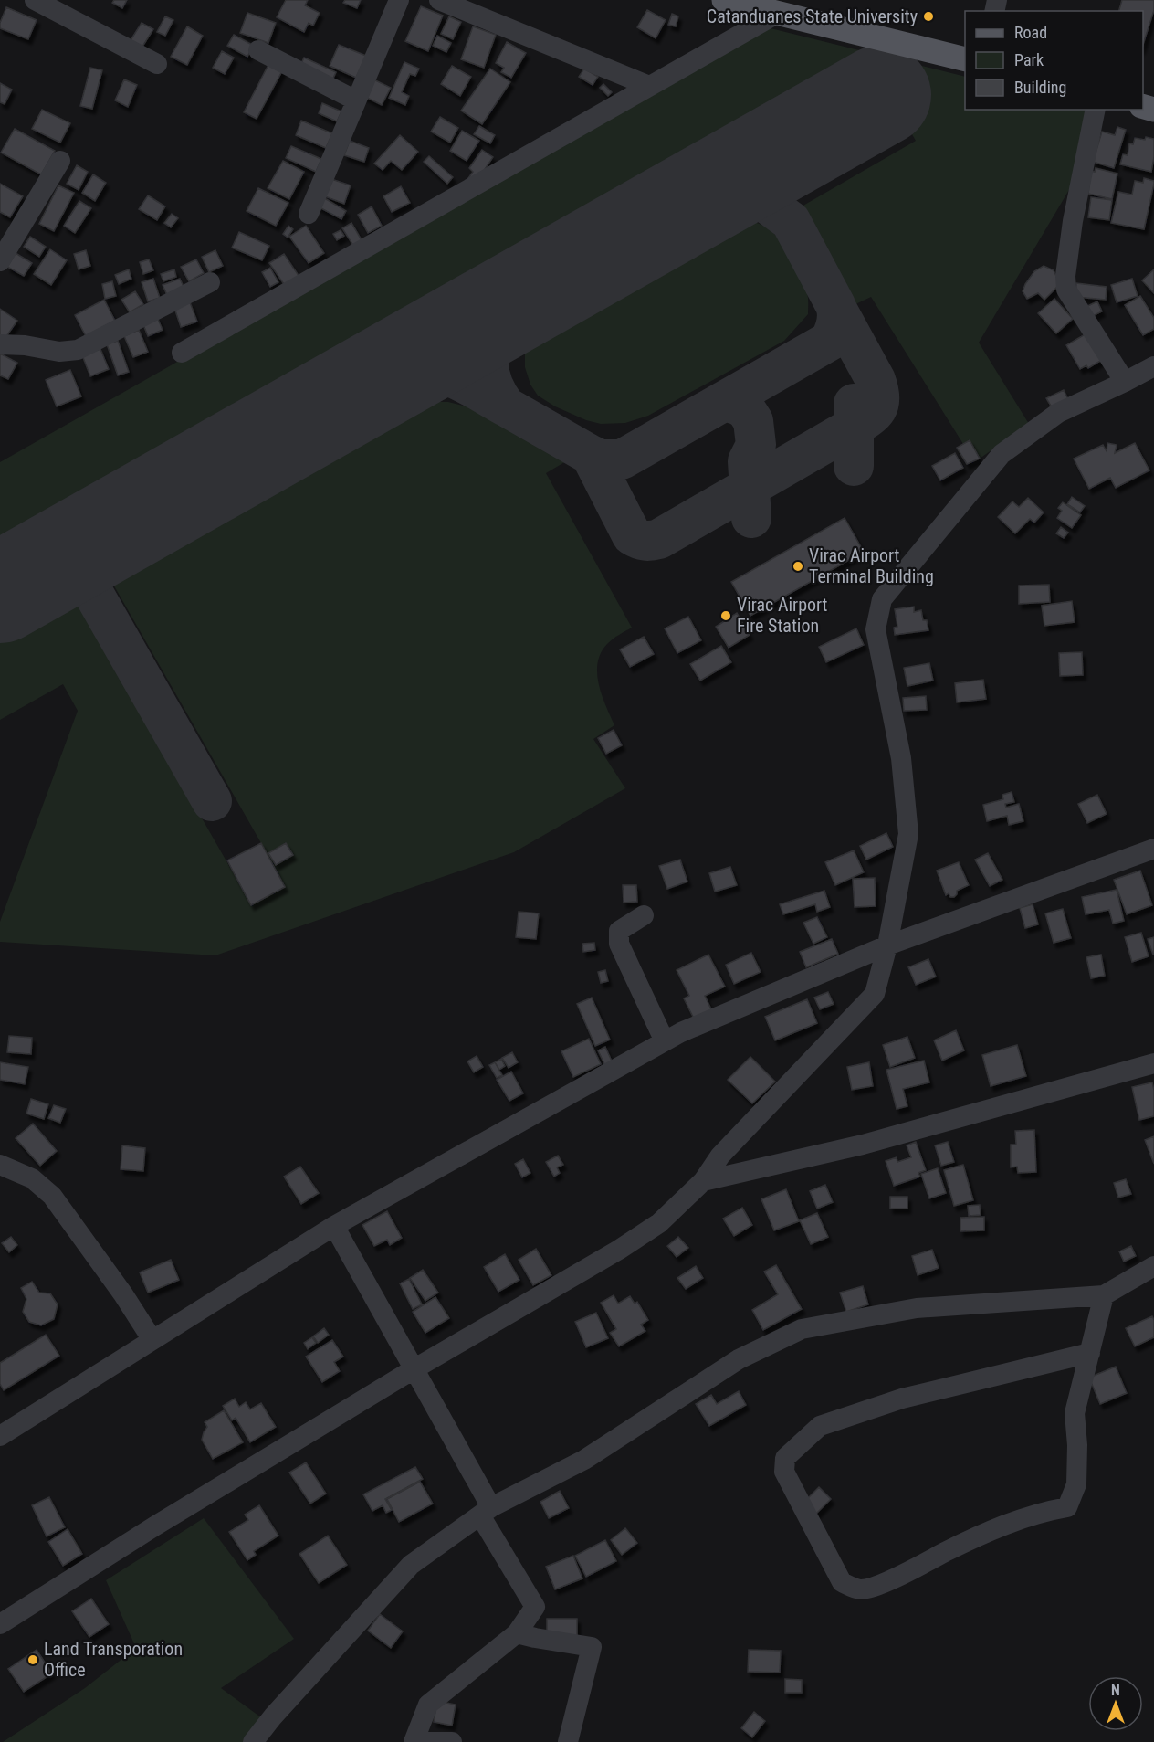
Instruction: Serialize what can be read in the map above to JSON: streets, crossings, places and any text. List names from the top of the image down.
{
  "places": [
    "Catanduanes State University",
    "Virac Airport Terminal Building",
    "Virac Airport Fire Station",
    "Land Transporation Office"
  ],
  "legend": ["Road", "Park", "Building"],
  "north": "top"
}
